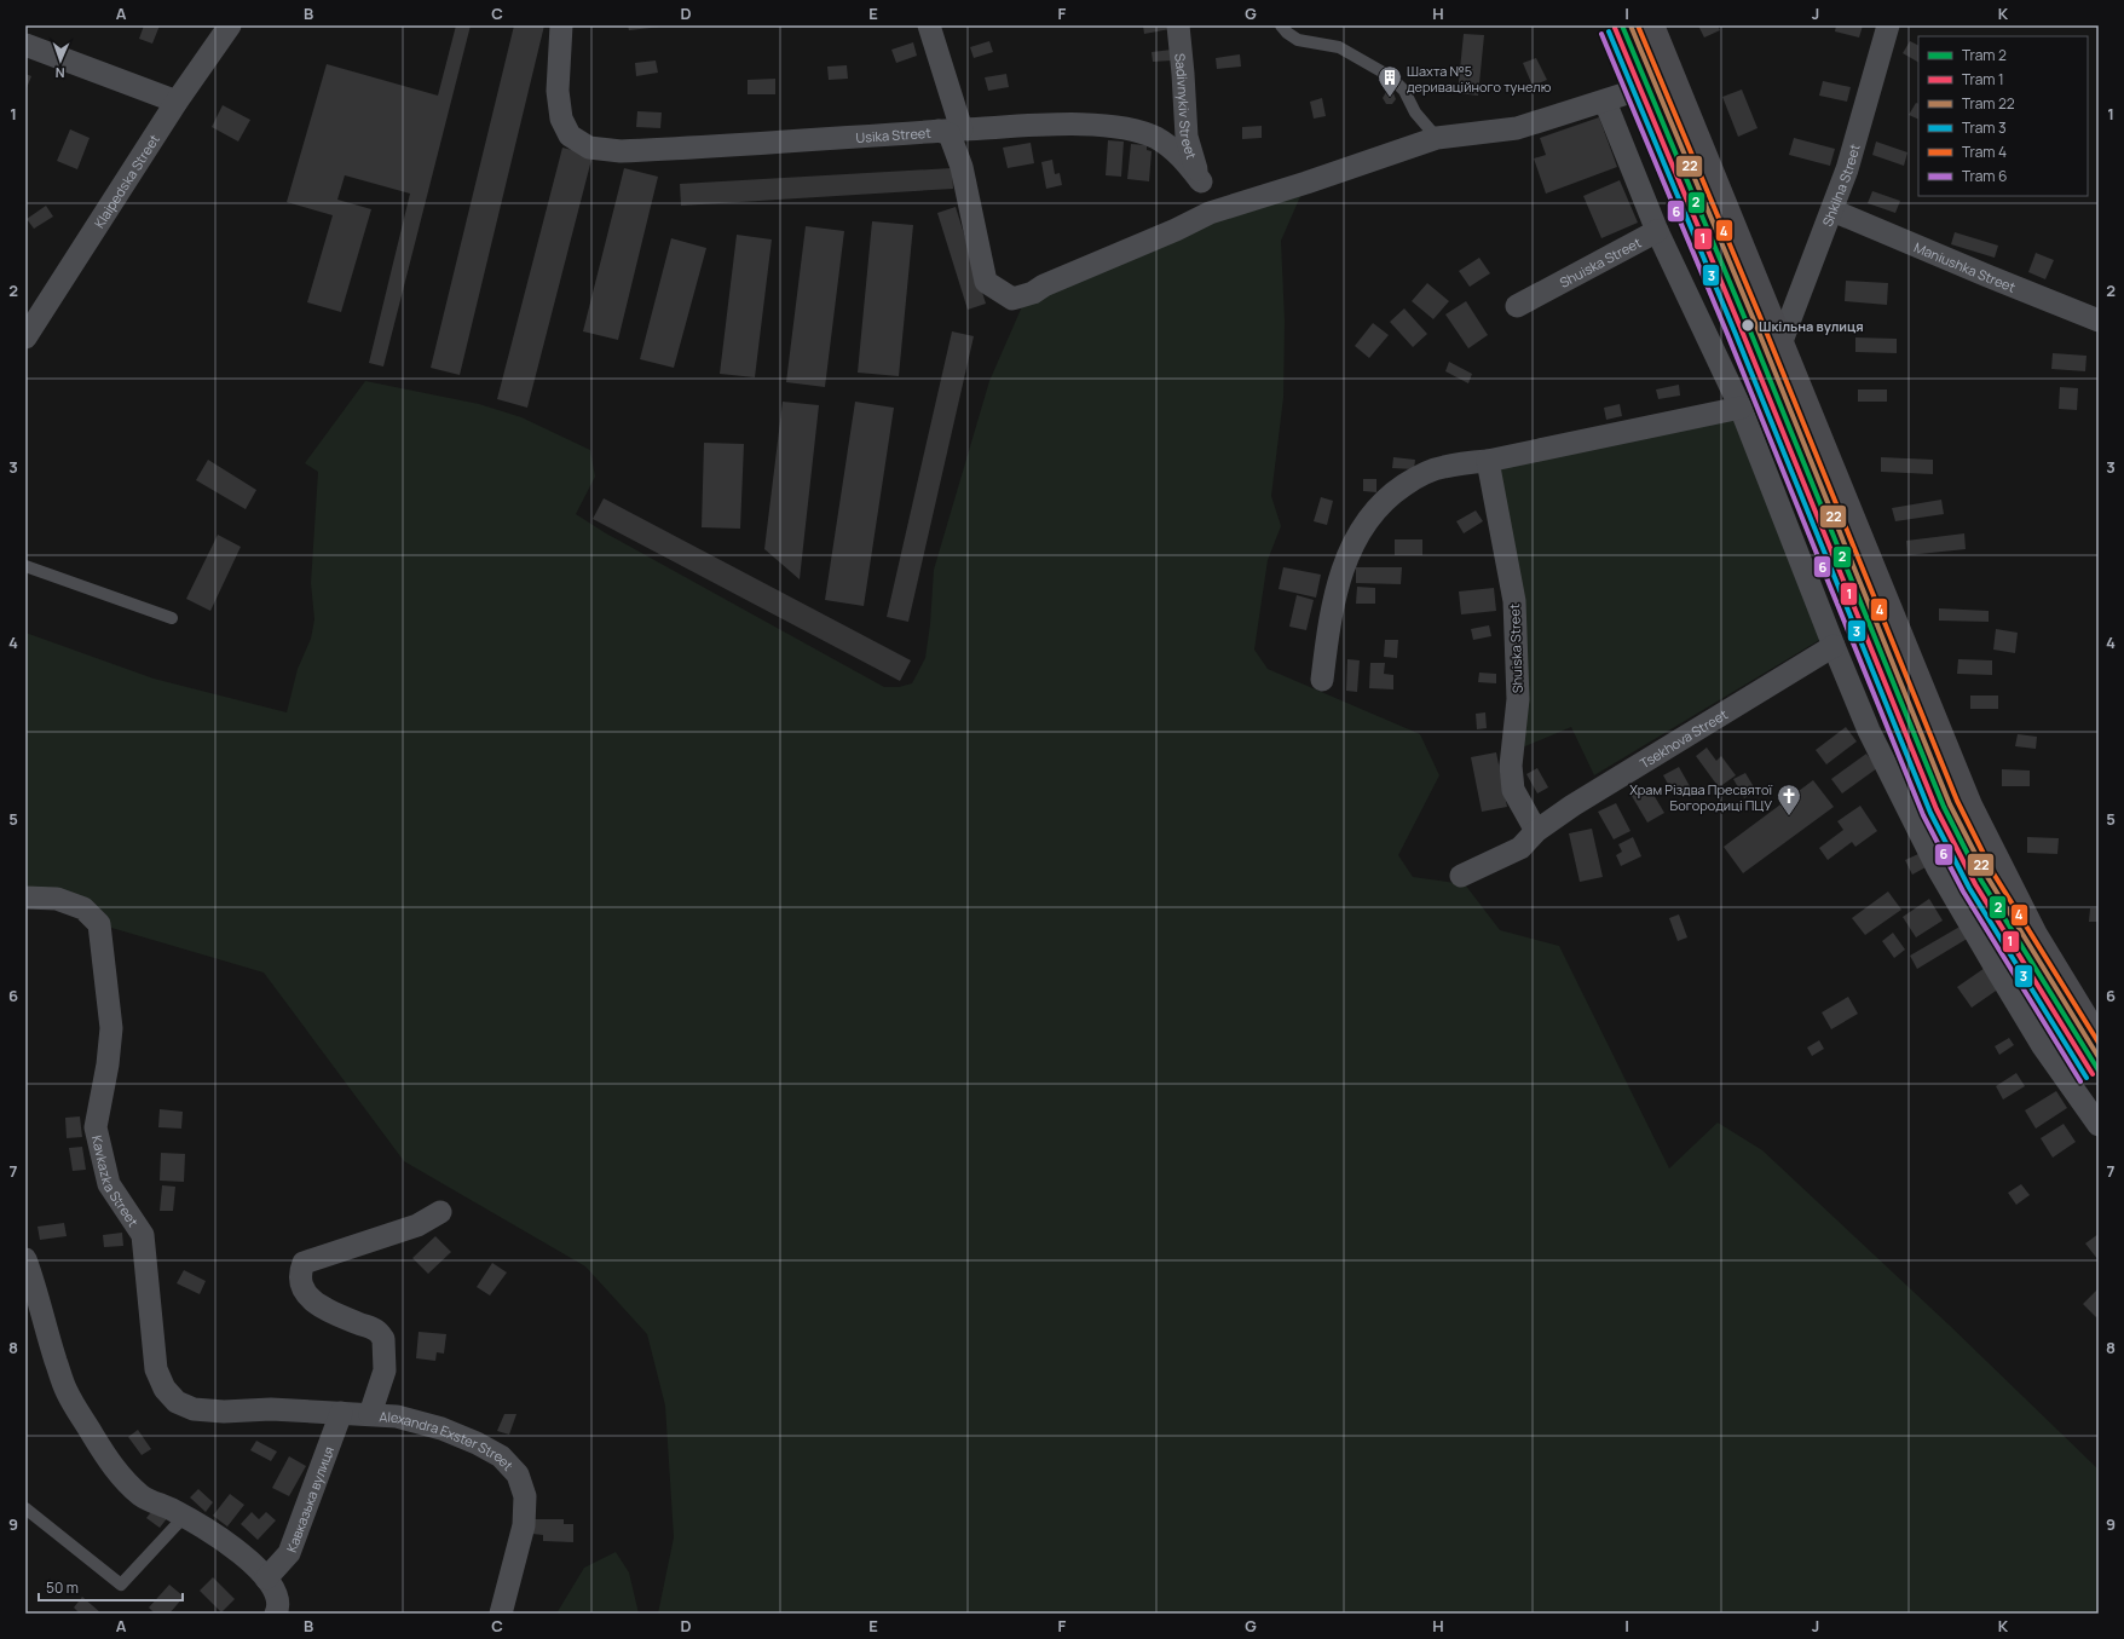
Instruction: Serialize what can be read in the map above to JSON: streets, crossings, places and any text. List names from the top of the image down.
{
  "streets": {
    "street": [
      "Sadivnykiv Street",
      "Usika Street",
      "Klaipedska Street",
      "Shkilna Street",
      "Shuiska Street",
      "Maniushka Street",
      "Tsekhova Street",
      "Kavkazka Street",
      "Alexandra Exster Street",
      "Кавказька вулиця"
    ]
  },
  "crossings": [
    ["Sadivnykiv Street", "Usika Street"],
    ["Shkilna Street", "Maniushka Street"],
    ["Shuiska Street", "Tsekhova Street"],
    ["Kavkazka Street", "Alexandra Exster Street"],
    ["Kavkazka Street", "Кавказька вулиця"],
    ["Alexandra Exster Street", "Кавказька вулиця"]
  ],
  "places": {
    "building": ["Шахта №5 дериваційного тунелю"],
    "other": ["Шкільна вулиця"],
    "church": ["Храм Різдва Пресвятої Богородиці ПЦУ"]
  },
  "lines": [
    "tram line 2",
    "tram line 22",
    "tram line 4",
    "tram line 1",
    "tram line 3",
    "tram line 6"
  ],
  "legend": [
    "Tram 2",
    "Tram 1",
    "Tram 22",
    "Tram 3",
    "Tram 4",
    "Tram 6"
  ],
  "scale_bar": "50 m",
  "north": "bottom",
  "grid": {
    "columns": [
      "A",
      "B",
      "C",
      "D",
      "E",
      "F",
      "G",
      "H",
      "I",
      "J",
      "K"
    ],
    "rows": [
      "1",
      "2",
      "3",
      "4",
      "5",
      "6",
      "7",
      "8",
      "9"
    ]
  }
}
